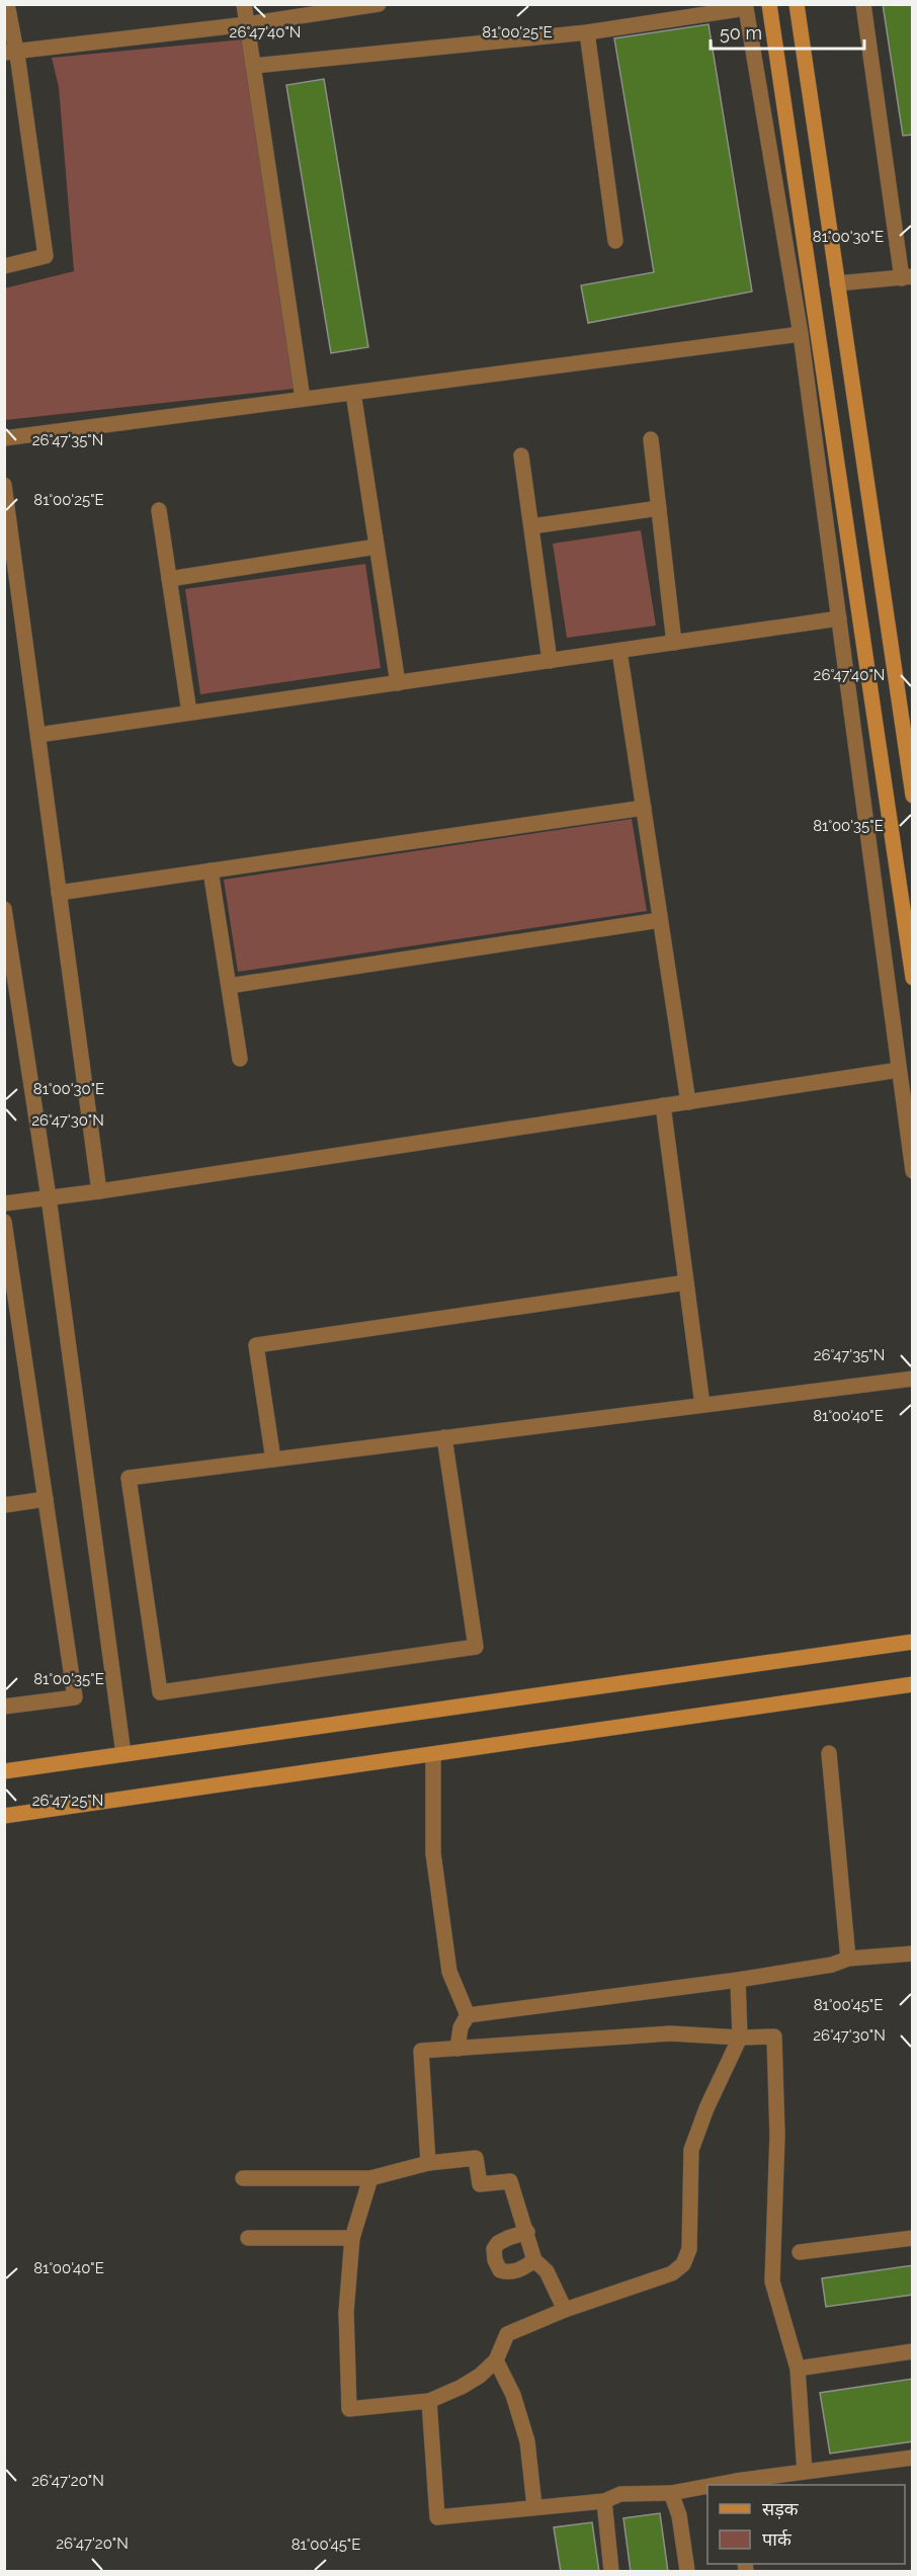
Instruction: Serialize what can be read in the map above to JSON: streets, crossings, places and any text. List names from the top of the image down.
{
  "legend": ["सड़क", "पार्क"],
  "scale_bar": "50 m",
  "coordinates": [
    "81°00'25\"E",
    "26°47'40\"N",
    "81°00'30\"E",
    "26°47'35\"N",
    "81°00'35\"E",
    "26°47'30\"N",
    "81°00'40\"E",
    "26°47'25\"N",
    "81°00'45\"E",
    "26°47'20\"N"
  ]
}
